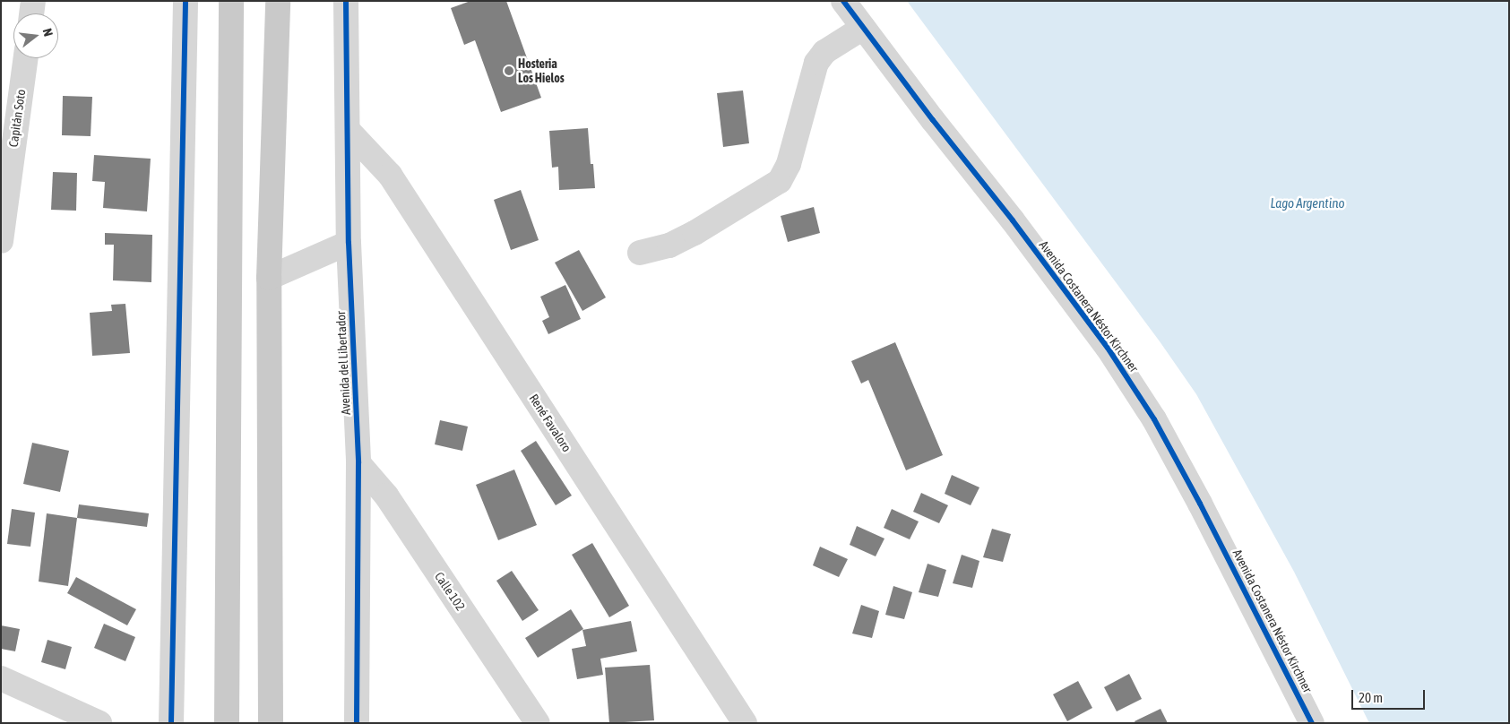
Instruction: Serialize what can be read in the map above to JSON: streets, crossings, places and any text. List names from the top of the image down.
{
  "streets": {
    "street": [
      "Capitán Soto",
      "Avenida Costanera Néstor Kirchner",
      "Avenida del Libertador",
      "René Favaloro",
      "Calle 102"
    ]
  },
  "crossings": [
    ["Avenida del Libertador", "René Favaloro"],
    ["Avenida del Libertador", "Calle 102"]
  ],
  "water": ["Lago Argentino"],
  "places": ["Hosteria Los Hielos"],
  "scale_bar": "20 m",
  "north": "right"
}
